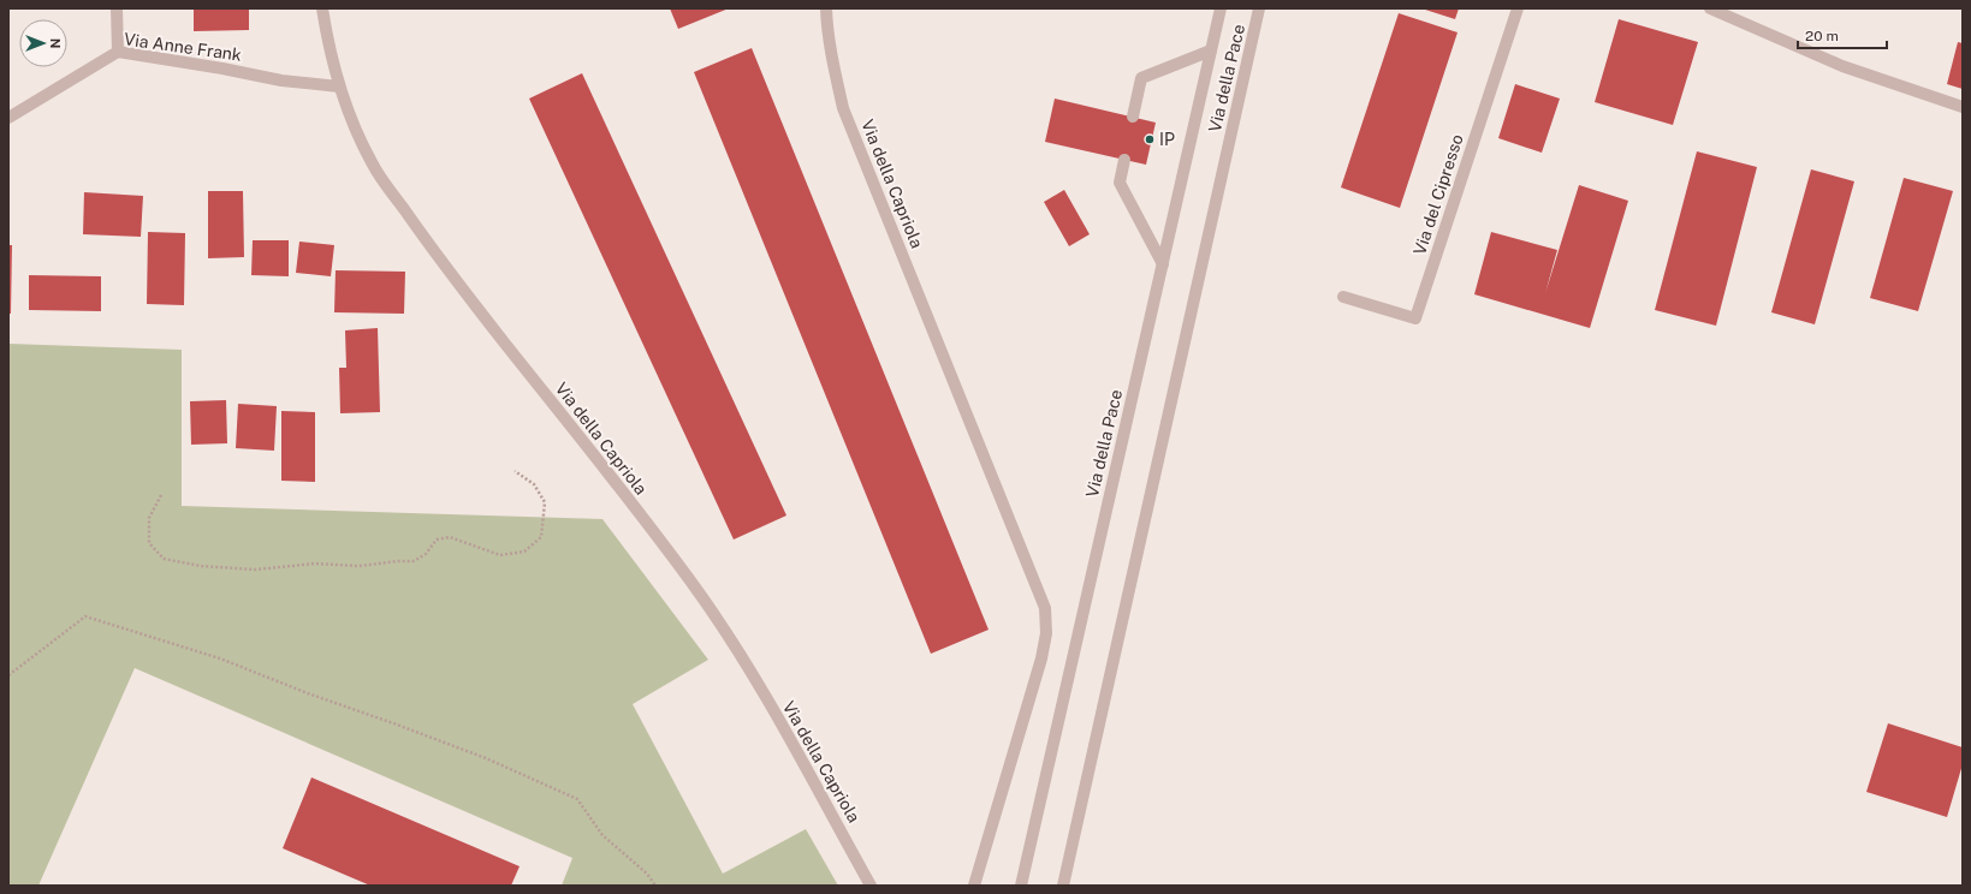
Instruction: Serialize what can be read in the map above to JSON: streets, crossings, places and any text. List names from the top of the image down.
{
  "streets": {
    "street": [
      "Via Anne Frank",
      "Via della Pace",
      "Via della Capriola",
      "Via del Cipresso"
    ]
  },
  "crossings": [
    ["Via Anne Frank", "Via della Capriola"]
  ],
  "places": ["IP"],
  "scale_bar": "20 m",
  "north": "right"
}
